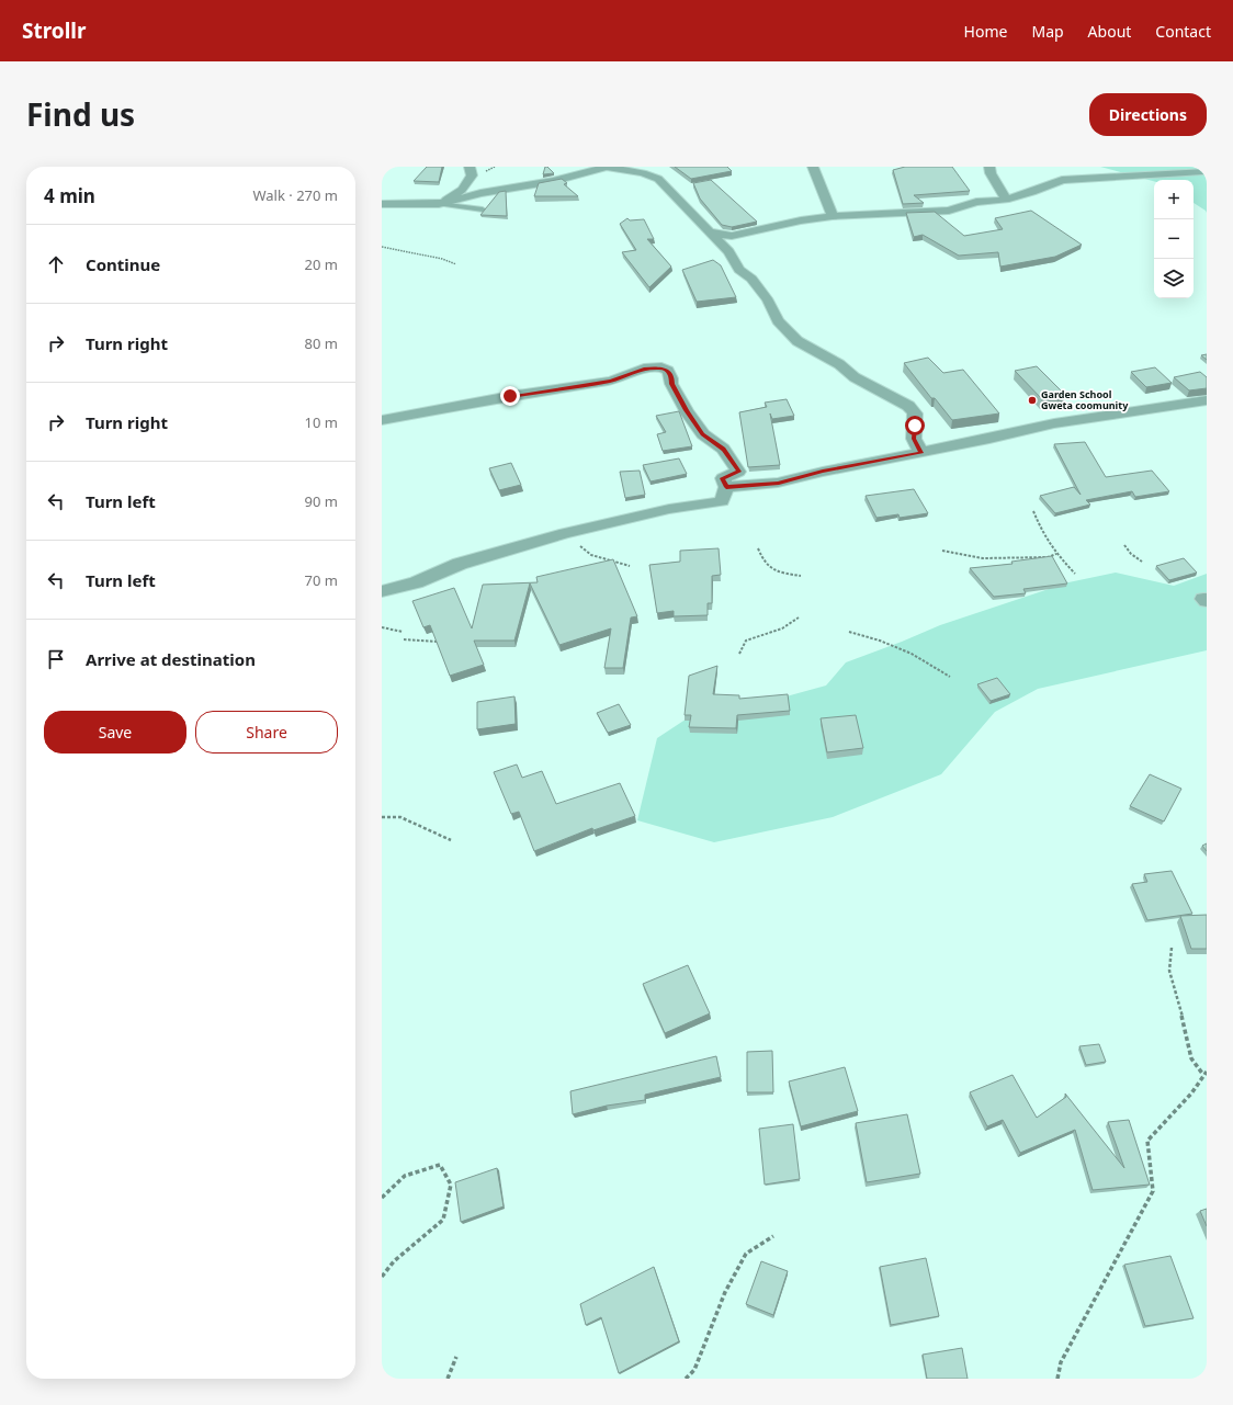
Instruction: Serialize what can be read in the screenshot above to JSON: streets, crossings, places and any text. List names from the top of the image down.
{
  "places": ["Garden School Gweta coomunity"],
  "page": {
    "header": "Strollr",
    "nav": [
      "Home",
      "Map",
      "About",
      "Contact"
    ],
    "title": "Find us",
    "buttons": [
      "Directions",
      ["Save", "Share"]
    ],
    "heading": ["4 min", "Walk · 270 m"],
    "map_buttons": ["+", "−"],
    "list": [
      ["Continue", "20 m"],
      ["Turn right", "80 m"],
      ["Turn right", "10 m"],
      ["Turn left", "90 m"],
      ["Turn left", "70 m"],
      "Arrive at destination"
    ]
  }
}
